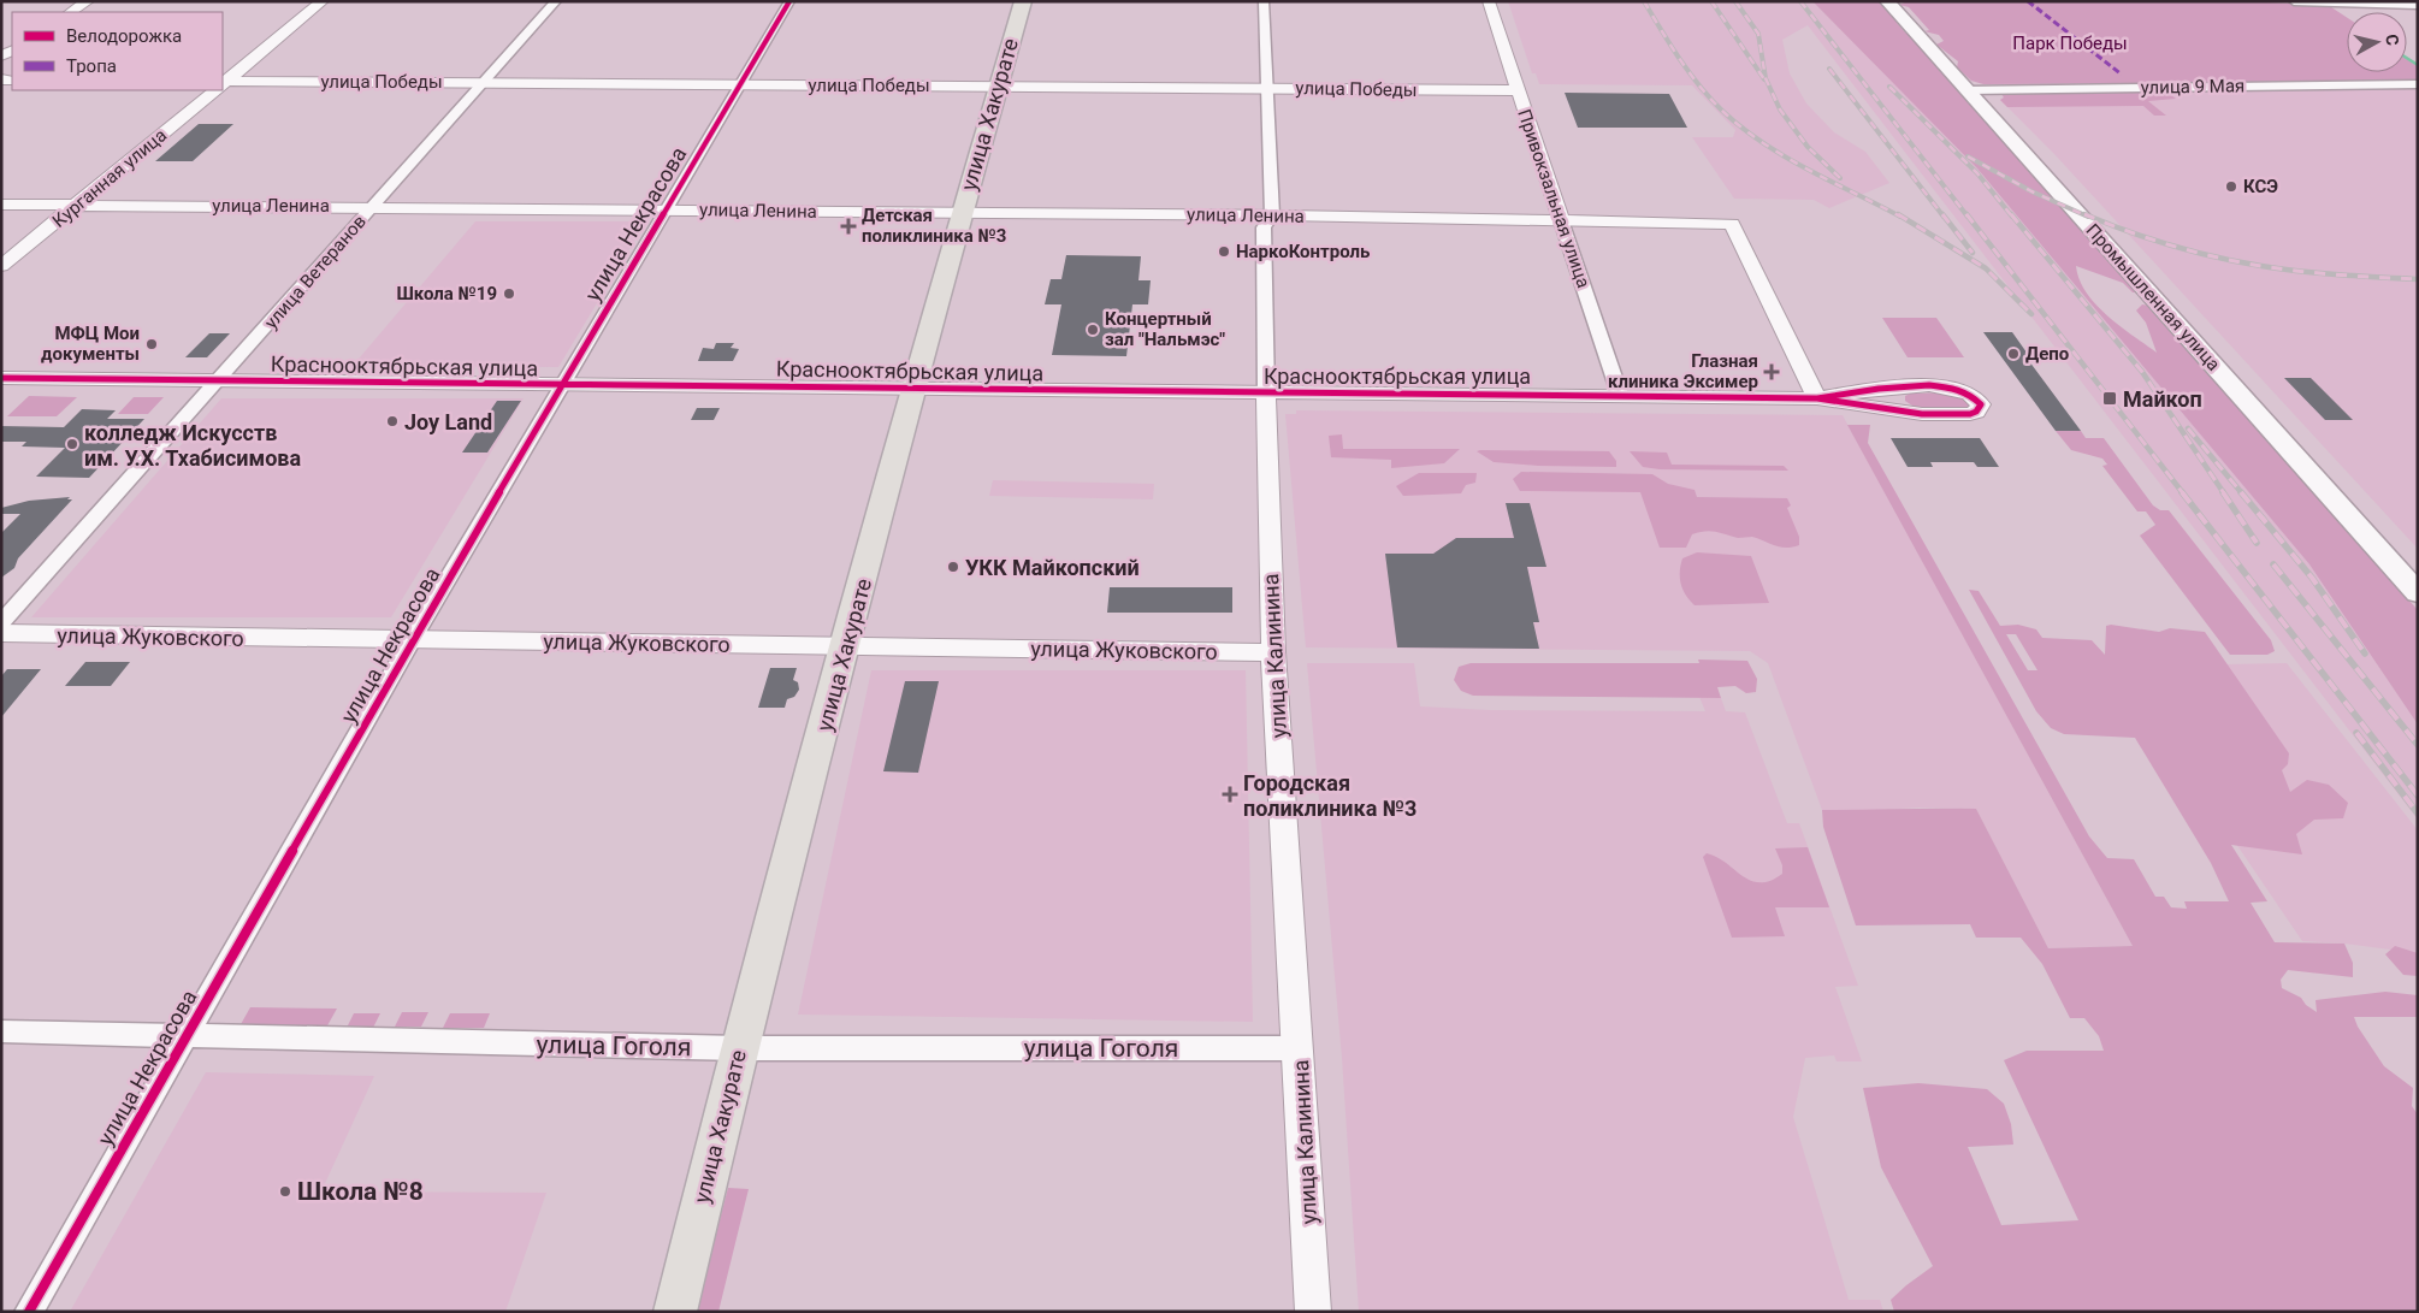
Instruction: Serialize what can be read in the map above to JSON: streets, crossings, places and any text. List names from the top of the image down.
{
  "streets": {
    "main road": ["улица Хакурате", "Промышленная улица"],
    "street": [
      "улица Победы",
      "улица 9 Мая",
      "Курганная улица",
      "Привокзальная улица",
      "улица Ленина",
      "улица Некрасова",
      "улица Ветеранов",
      "Краснооктябрьская улица",
      "улица Жуковского",
      "улица Калинина",
      "улица Гоголя"
    ]
  },
  "crossings": [
    ["улица Победы", "улица Хакурате"],
    ["улица Победы", "Привокзальная улица"],
    ["улица Победы", "улица Некрасова"],
    ["улица Победы", "улица Ветеранов"],
    ["улица Победы", "улица Калинина"],
    ["улица 9 Мая", "Промышленная улица"],
    ["улица Хакурате", "улица Ленина"],
    ["улица Хакурате", "Краснооктябрьская улица"],
    ["улица Хакурате", "улица Жуковского"],
    ["улица Хакурате", "улица Гоголя"],
    ["Курганная улица", "улица Ленина"],
    ["Привокзальная улица", "улица Ленина"],
    ["Привокзальная улица", "Краснооктябрьская улица"],
    ["улица Ленина", "улица Некрасова"],
    ["улица Ленина", "улица Ветеранов"],
    ["улица Ленина", "Краснооктябрьская улица"],
    ["улица Ленина", "улица Калинина"],
    ["улица Некрасова", "Краснооктябрьская улица"],
    ["улица Некрасова", "улица Жуковского"],
    ["улица Некрасова", "улица Гоголя"],
    ["улица Ветеранов", "Краснооктябрьская улица"],
    ["Краснооктябрьская улица", "улица Калинина"],
    ["улица Жуковского", "улица Калинина"],
    ["улица Калинина", "улица Гоголя"]
  ],
  "parks": ["Парк Победы"],
  "places": {
    "other": [
      "КСЭ",
      "НаркоКонтроль",
      "Школа №19",
      "Концертный зал \"Нальмэс\"",
      "МФЦ Мои документы",
      "Депо",
      "Joy Land",
      "колледж Искусств им. У.Х. Тхабисимова",
      "УКК Майкопский",
      "Школа №8"
    ],
    "health": ["Детская поликлиника №3", "Глазная клиника Эксимер", "Городская поликлиника №3"],
    "transit": ["Майкоп"]
  },
  "legend": ["Велодорожка", "Тропа"],
  "north": "right"
}
